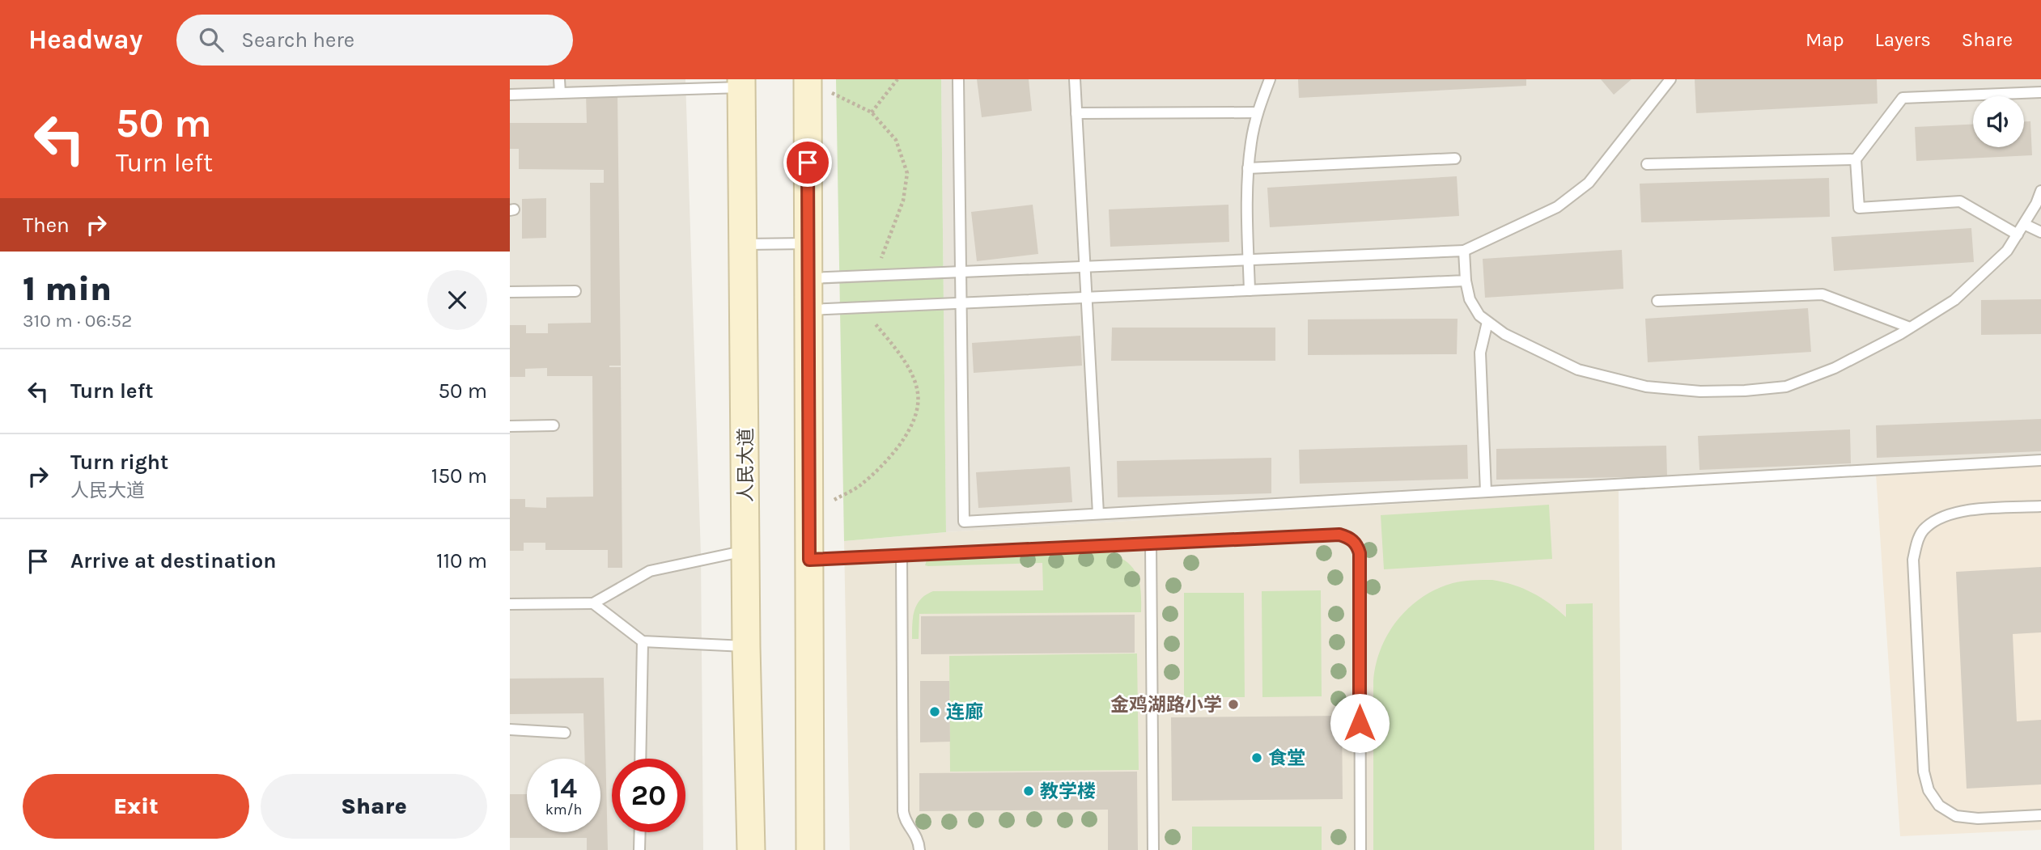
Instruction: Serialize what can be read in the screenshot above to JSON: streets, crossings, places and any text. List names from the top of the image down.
{
  "streets": {
    "main road": ["人民大道"]
  },
  "places": [
    "金鸡湖路小学",
    "连廊",
    "食堂",
    "教学楼"
  ],
  "page": {
    "header": "Headway",
    "search": "Search here",
    "nav": ["Map", "Layers", "Share"],
    "turn": ["50 m", "Turn left"],
    "then": "Then",
    "heading": ["1 min", "310 m · 06:52"],
    "list": [
      {
        "name": "Turn left",
        "value": "50 m"
      },
      {
        "name": "Turn right",
        "note": "人民大道",
        "value": "150 m"
      },
      {
        "name": "Arrive at destination",
        "value": "110 m"
      }
    ],
    "speed": "14 km/h",
    "limit": "20",
    "buttons": ["Exit", "Share"]
  }
}
